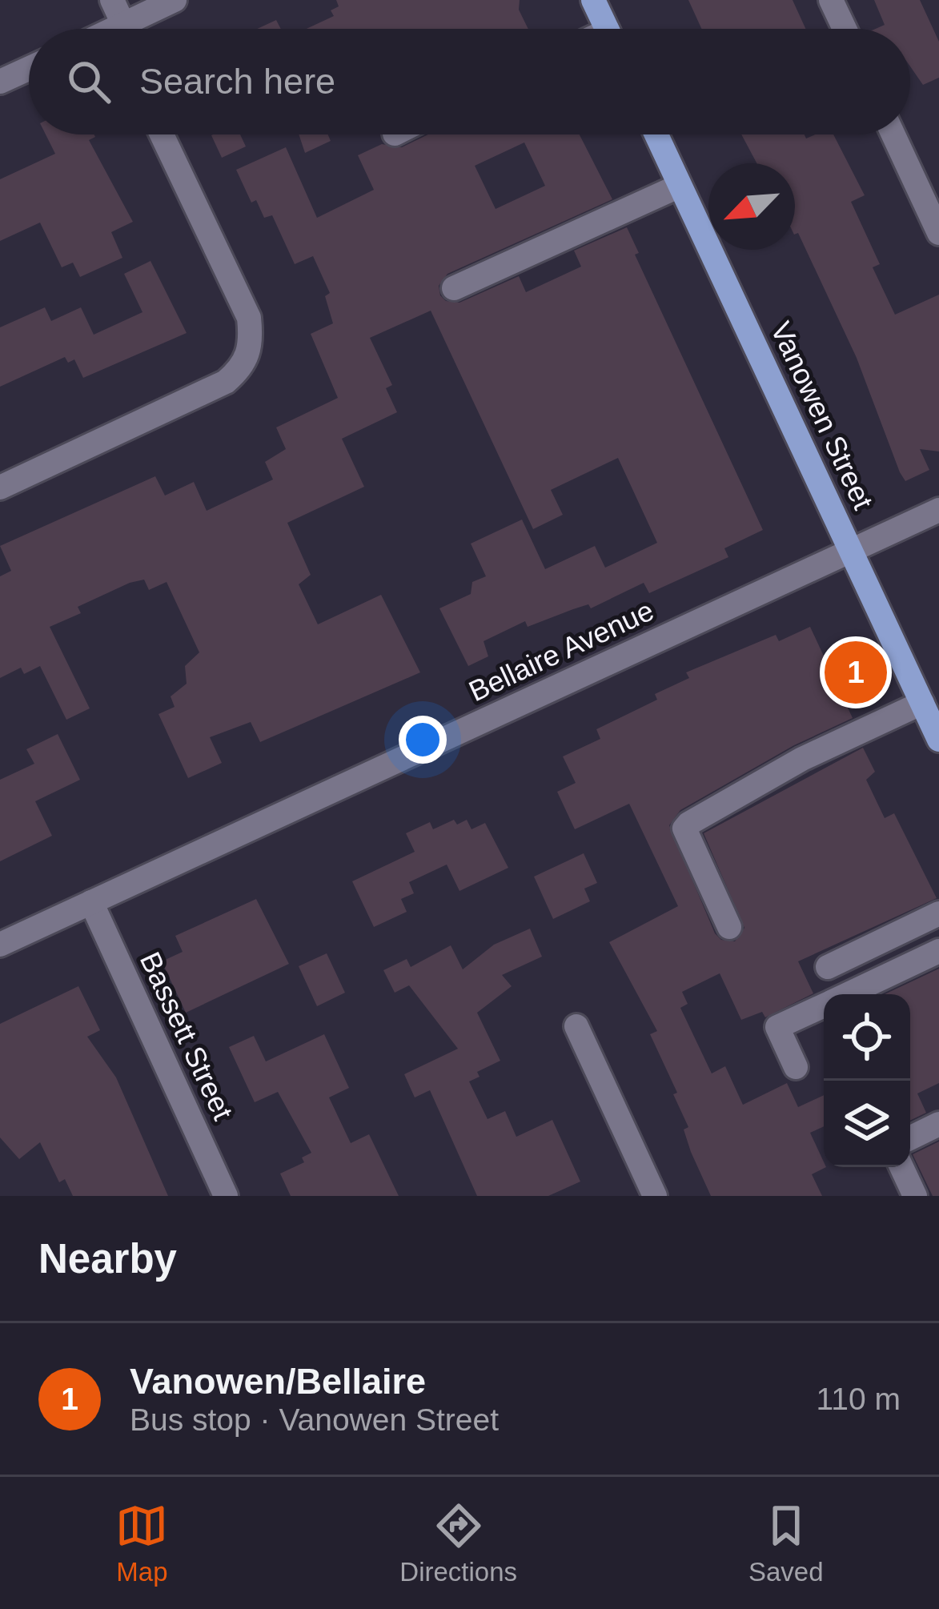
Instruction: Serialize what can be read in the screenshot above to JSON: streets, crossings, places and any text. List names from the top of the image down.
{
  "streets": {
    "main road": ["Vanowen Street"],
    "street": ["Bellaire Avenue", "Bassett Street"]
  },
  "crossings": [
    ["Vanowen Street", "Bellaire Avenue"],
    ["Bellaire Avenue", "Bassett Street"]
  ],
  "north": "bottom left",
  "page": {
    "search": "Search here",
    "pins": "1",
    "heading": "Nearby",
    "list": [
      {
        "mark": "1",
        "name": "Vanowen/Bellaire",
        "note": "Bus stop · Vanowen Street",
        "value": "110 m"
      }
    ],
    "nav": ["Map", "Directions", "Saved"]
  }
}
